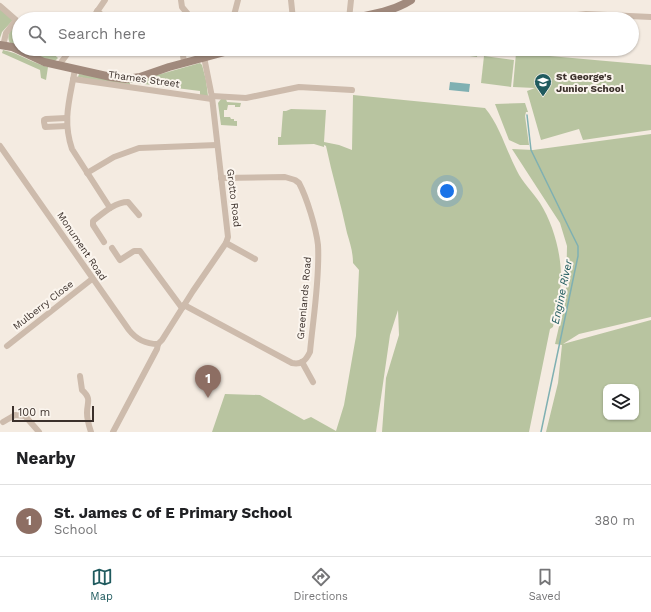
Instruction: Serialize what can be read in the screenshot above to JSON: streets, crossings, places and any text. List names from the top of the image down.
{
  "streets": {
    "street": [
      "Thames Street",
      "Grotto Road",
      "Monument Road",
      "Greenlands Road",
      "Mulberry Close"
    ]
  },
  "crossings": [
    ["Thames Street", "Grotto Road"],
    ["Grotto Road", "Greenlands Road"],
    ["Monument Road", "Mulberry Close"]
  ],
  "water": ["Engine River"],
  "places": {
    "school or university": ["St George's Junior School"]
  },
  "scale_bar": "100 m",
  "page": {
    "search": "Search here",
    "pins": "1",
    "scale": "100 m",
    "heading": "Nearby",
    "list": [
      {
        "mark": "1",
        "name": "St. James C of E Primary School",
        "note": "School",
        "value": "380 m"
      }
    ],
    "nav": ["Map", "Directions", "Saved"]
  }
}
